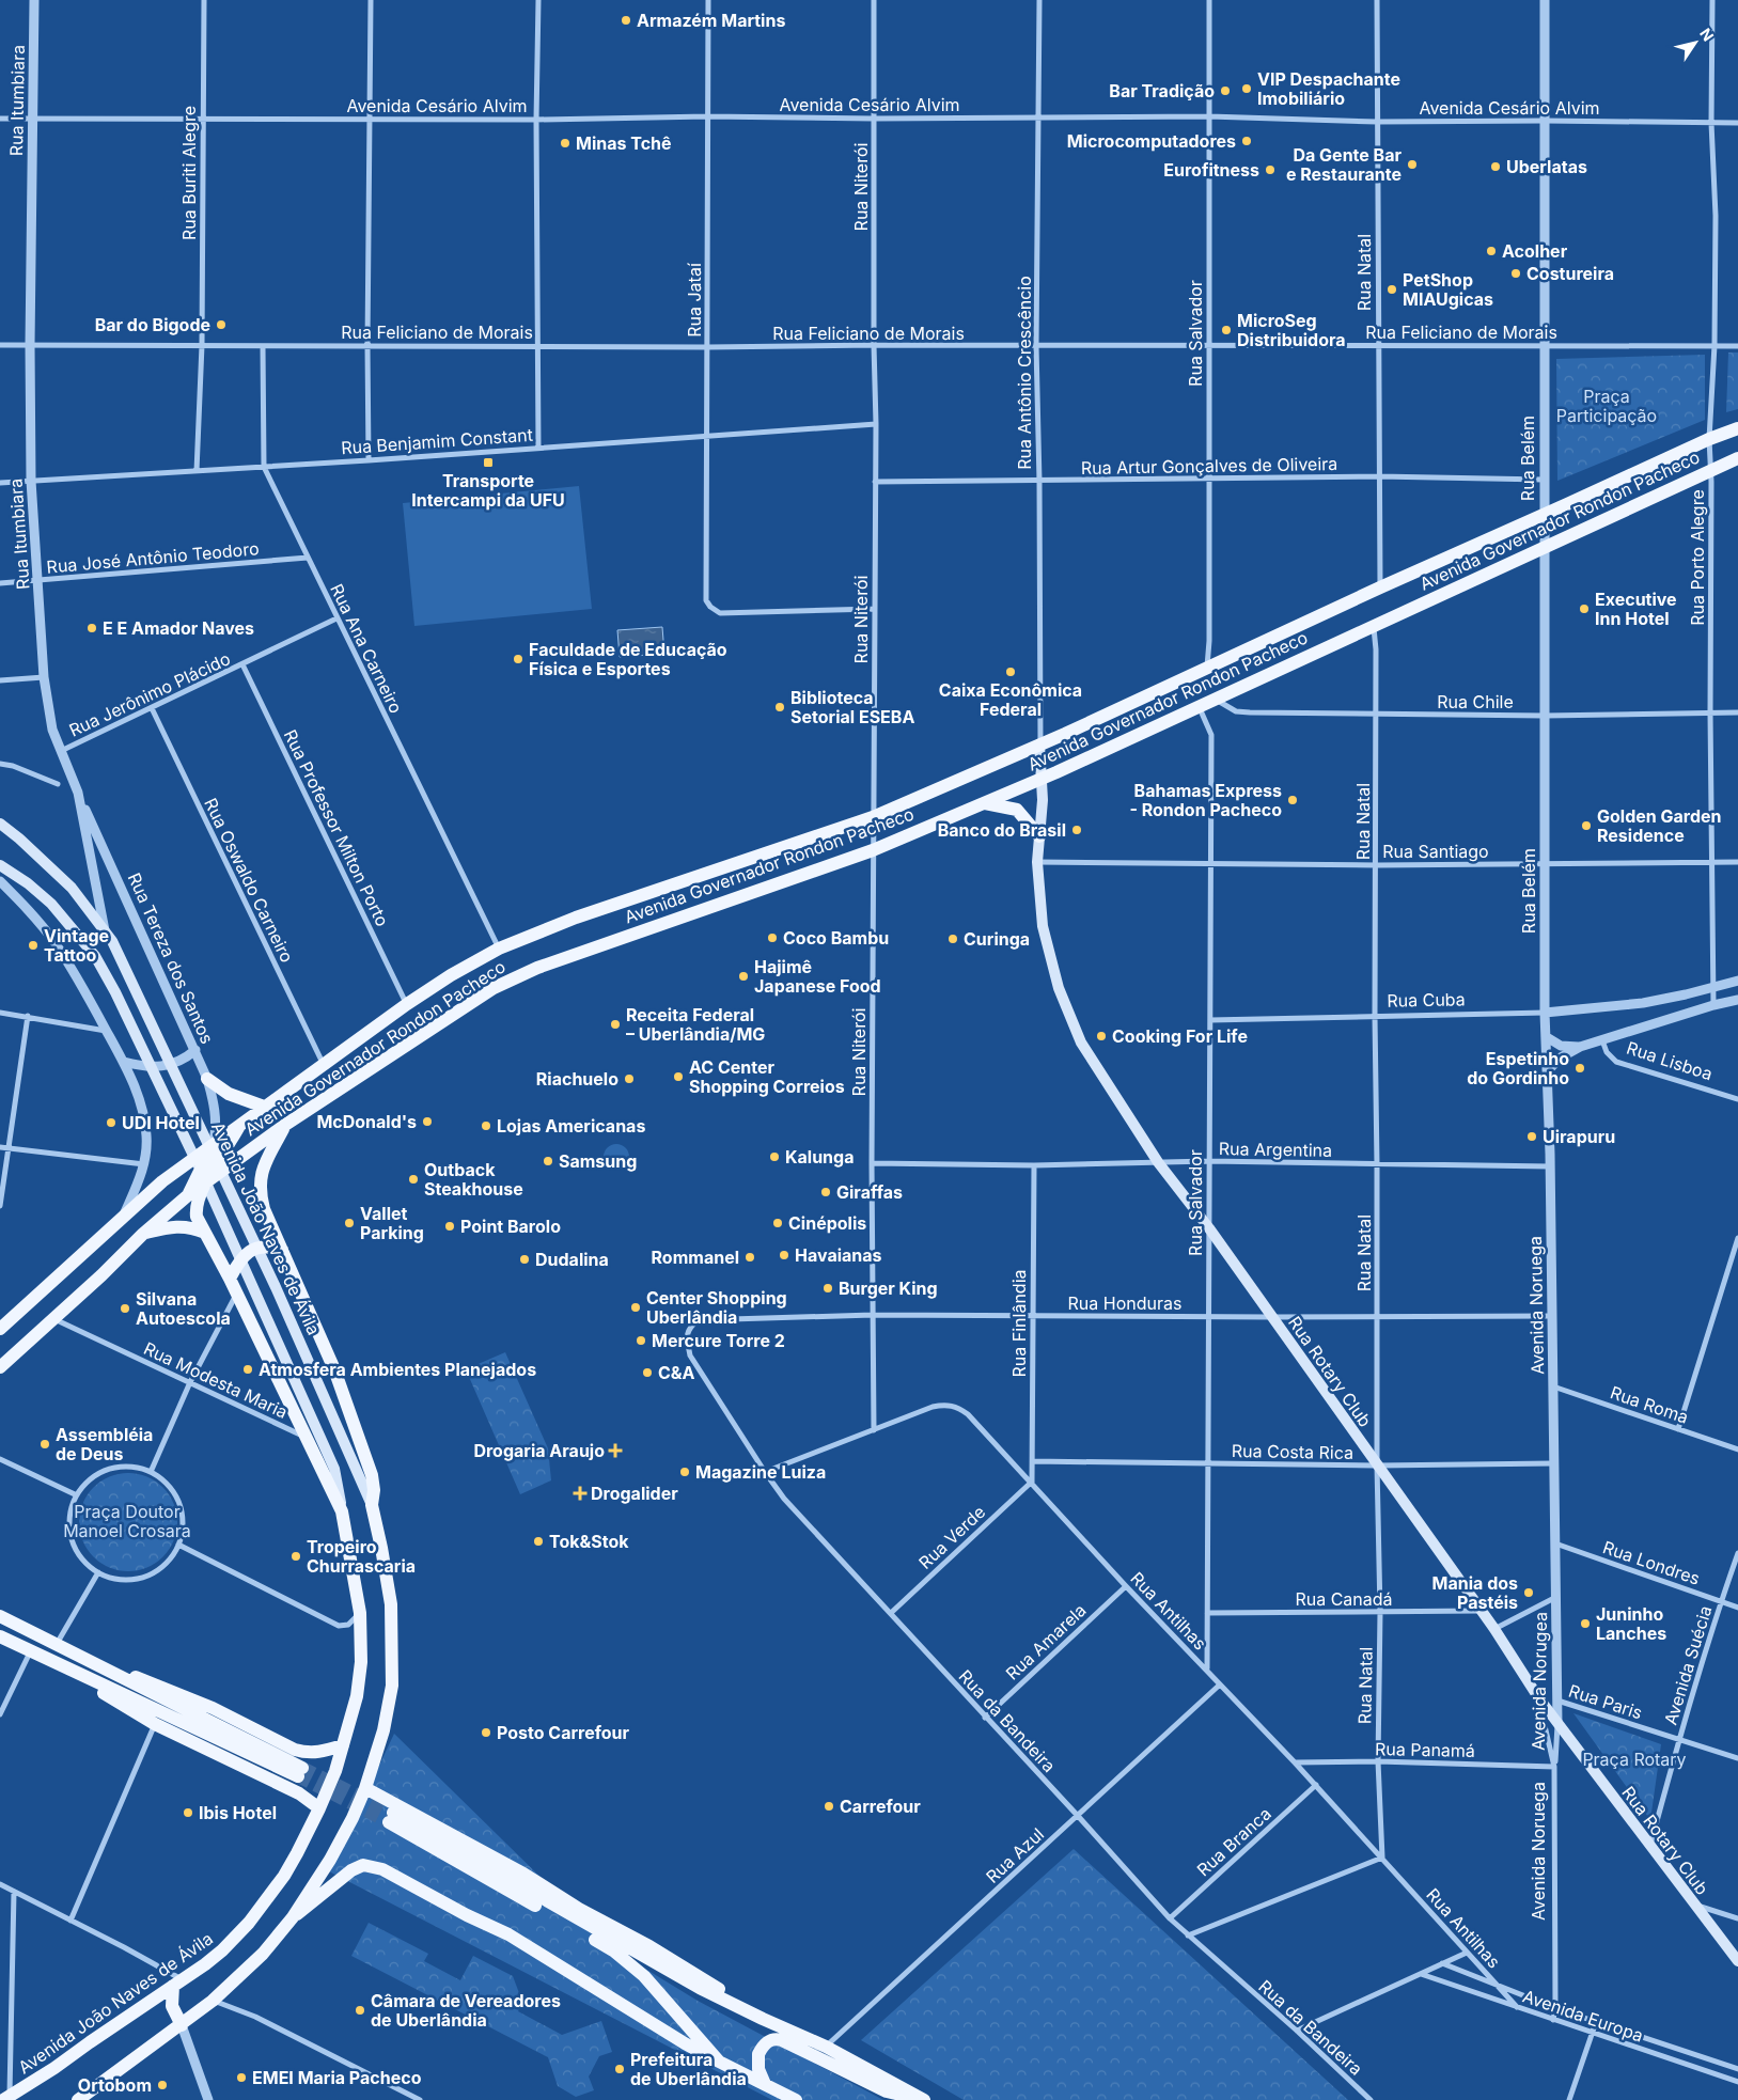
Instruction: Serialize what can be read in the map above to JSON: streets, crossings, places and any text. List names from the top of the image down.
{
  "streets": {
    "main road": ["Avenida Governador Rondon Pacheco", "Avenida João Naves de Ávila", "Rua Rotary Club"],
    "street": [
      "Rua Itumbiara",
      "Avenida Cesário Alvim",
      "Rua Buriti Alegre",
      "Rua Niterói",
      "Rua Natal",
      "Rua Jataí",
      "Rua Feliciano de Morais",
      "Rua Salvador",
      "Rua Antônio Crescêncio",
      "Rua Benjamim Constant",
      "Rua Belém",
      "Rua Artur Gonçalves de Oliveira",
      "Rua José Antônio Teodoro",
      "Rua Porto Alegre",
      "Rua Ana Carneiro",
      "Rua Jerônimo Plácido",
      "Rua Chile",
      "Rua Professor Milton Porto",
      "Rua Santiago",
      "Rua Oswaldo Carneiro",
      "Rua Tereza dos Santos",
      "Rua Cuba",
      "Rua Lisboa",
      "Rua Argentina",
      "Rua Honduras",
      "Avenida Noruega",
      "Rua Finlândia",
      "Rua Modesta Maria",
      "Rua Roma",
      "Rua Costa Rica",
      "Rua Verde",
      "Rua Londres",
      "Rua Canadá",
      "Rua Antilhas",
      "Rua Amarela",
      "Avenida Suécia",
      "Avenida Norugea",
      "Rua Paris",
      "Rua da Bandeira",
      "Rua Panamá",
      "Rua Branca",
      "Rua Azul",
      "Avenida Europa"
    ]
  },
  "crossings": [
    ["Rua Itumbiara", "Avenida Cesário Alvim"],
    ["Rua Itumbiara", "Rua Feliciano de Morais"],
    ["Rua Itumbiara", "Rua Benjamim Constant"],
    ["Rua Itumbiara", "Rua José Antônio Teodoro"],
    ["Rua Itumbiara", "Rua Jerônimo Plácido"],
    ["Rua Itumbiara", "Rua Tereza dos Santos"],
    ["Rua Itumbiara", "Avenida João Naves de Ávila"],
    ["Avenida Cesário Alvim", "Rua Buriti Alegre"],
    ["Avenida Cesário Alvim", "Rua Niterói"],
    ["Avenida Cesário Alvim", "Rua Natal"],
    ["Avenida Cesário Alvim", "Rua Jataí"],
    ["Avenida Cesário Alvim", "Rua Salvador"],
    ["Avenida Cesário Alvim", "Rua Antônio Crescêncio"],
    ["Avenida Cesário Alvim", "Rua Belém"],
    ["Avenida Cesário Alvim", "Rua Porto Alegre"],
    ["Rua Buriti Alegre", "Rua Feliciano de Morais"],
    ["Rua Buriti Alegre", "Rua Benjamim Constant"],
    ["Rua Niterói", "Rua Jataí"],
    ["Rua Niterói", "Rua Feliciano de Morais"],
    ["Rua Niterói", "Rua Benjamim Constant"],
    ["Rua Niterói", "Rua Artur Gonçalves de Oliveira"],
    ["Rua Niterói", "Avenida Governador Rondon Pacheco"],
    ["Rua Niterói", "Rua Argentina"],
    ["Rua Niterói", "Rua Honduras"],
    ["Rua Niterói", "Rua Antilhas"],
    ["Rua Natal", "Rua Feliciano de Morais"],
    ["Rua Natal", "Rua Artur Gonçalves de Oliveira"],
    ["Rua Natal", "Avenida Governador Rondon Pacheco"],
    ["Rua Natal", "Rua Chile"],
    ["Rua Natal", "Rua Santiago"],
    ["Rua Natal", "Rua Cuba"],
    ["Rua Natal", "Rua Argentina"],
    ["Rua Natal", "Rua Honduras"],
    ["Rua Natal", "Rua Rotary Club"],
    ["Rua Natal", "Rua Costa Rica"],
    ["Rua Natal", "Rua Canadá"],
    ["Rua Natal", "Rua Antilhas"],
    ["Rua Natal", "Rua Panamá"],
    ["Rua Jataí", "Rua Feliciano de Morais"],
    ["Rua Jataí", "Rua Benjamim Constant"],
    ["Rua Feliciano de Morais", "Rua Salvador"],
    ["Rua Feliciano de Morais", "Rua Antônio Crescêncio"],
    ["Rua Feliciano de Morais", "Rua Belém"],
    ["Rua Feliciano de Morais", "Rua Porto Alegre"],
    ["Rua Feliciano de Morais", "Rua Ana Carneiro"],
    ["Rua Salvador", "Rua Artur Gonçalves de Oliveira"],
    ["Rua Salvador", "Avenida Governador Rondon Pacheco"],
    ["Rua Salvador", "Rua Santiago"],
    ["Rua Salvador", "Rua Cuba"],
    ["Rua Salvador", "Rua Argentina"],
    ["Rua Salvador", "Rua Honduras"],
    ["Rua Salvador", "Rua Rotary Club"],
    ["Rua Salvador", "Rua Costa Rica"],
    ["Rua Salvador", "Rua Canadá"],
    ["Rua Salvador", "Rua Antilhas"],
    ["Rua Antônio Crescêncio", "Rua Artur Gonçalves de Oliveira"],
    ["Rua Antônio Crescêncio", "Avenida Governador Rondon Pacheco"],
    ["Rua Antônio Crescêncio", "Rua Rotary Club"],
    ["Rua Benjamim Constant", "Rua Ana Carneiro"],
    ["Rua Belém", "Rua Artur Gonçalves de Oliveira"],
    ["Rua Belém", "Avenida Governador Rondon Pacheco"],
    ["Rua Belém", "Rua Chile"],
    ["Rua Belém", "Rua Santiago"],
    ["Rua Belém", "Rua Cuba"],
    ["Rua Belém", "Avenida Noruega"],
    ["Avenida Governador Rondon Pacheco", "Rua Porto Alegre"],
    ["Avenida Governador Rondon Pacheco", "Rua Ana Carneiro"],
    ["Avenida Governador Rondon Pacheco", "Rua Chile"],
    ["Avenida Governador Rondon Pacheco", "Rua Professor Milton Porto"],
    ["Avenida Governador Rondon Pacheco", "Rua Oswaldo Carneiro"],
    ["Avenida Governador Rondon Pacheco", "Rua Tereza dos Santos"],
    ["Avenida Governador Rondon Pacheco", "Avenida João Naves de Ávila"],
    ["Avenida Governador Rondon Pacheco", "Rua Rotary Club"],
    ["Avenida Governador Rondon Pacheco", "Rua Modesta Maria"],
    ["Rua José Antônio Teodoro", "Rua Ana Carneiro"],
    ["Rua Porto Alegre", "Rua Chile"],
    ["Rua Porto Alegre", "Rua Santiago"],
    ["Rua Porto Alegre", "Rua Cuba"],
    ["Rua Ana Carneiro", "Rua Jerônimo Plácido"],
    ["Rua Jerônimo Plácido", "Rua Professor Milton Porto"],
    ["Rua Jerônimo Plácido", "Rua Oswaldo Carneiro"],
    ["Rua Santiago", "Rua Rotary Club"],
    ["Rua Cuba", "Avenida Noruega"],
    ["Rua Argentina", "Avenida Noruega"],
    ["Rua Argentina", "Rua Finlândia"],
    ["Rua Argentina", "Rua Rotary Club"],
    ["Avenida João Naves de Ávila", "Rua Modesta Maria"],
    ["Rua Honduras", "Avenida Noruega"],
    ["Rua Honduras", "Rua Finlândia"],
    ["Rua Honduras", "Rua Rotary Club"],
    ["Rua Honduras", "Rua da Bandeira"],
    ["Avenida Noruega", "Rua Rotary Club"],
    ["Avenida Noruega", "Rua Roma"],
    ["Avenida Noruega", "Rua Costa Rica"],
    ["Avenida Noruega", "Rua Londres"],
    ["Avenida Noruega", "Avenida Norugea"],
    ["Avenida Noruega", "Rua Panamá"],
    ["Avenida Noruega", "Avenida Europa"],
    ["Rua Finlândia", "Rua Costa Rica"],
    ["Rua Finlândia", "Rua Verde"],
    ["Rua Finlândia", "Rua Antilhas"],
    ["Rua Rotary Club", "Rua Costa Rica"],
    ["Rua Rotary Club", "Rua Canadá"],
    ["Rua Rotary Club", "Avenida Suécia"],
    ["Rua Rotary Club", "Avenida Norugea"],
    ["Rua Verde", "Rua Antilhas"],
    ["Rua Verde", "Rua da Bandeira"],
    ["Rua Londres", "Avenida Suécia"],
    ["Rua Antilhas", "Rua Amarela"],
    ["Rua Antilhas", "Rua da Bandeira"],
    ["Rua Antilhas", "Rua Panamá"],
    ["Rua Antilhas", "Rua Branca"],
    ["Rua Antilhas", "Rua Azul"],
    ["Rua Antilhas", "Avenida Europa"],
    ["Rua Amarela", "Rua da Bandeira"],
    ["Avenida Suécia", "Rua Paris"],
    ["Avenida Norugea", "Rua Paris"],
    ["Avenida Norugea", "Rua Panamá"],
    ["Rua da Bandeira", "Rua Branca"],
    ["Rua da Bandeira", "Rua Azul"]
  ],
  "parks": ["Praça Participação", "Praça Doutor Manoel Crosara", "Praça Rotary"],
  "places": {
    "other": [
      "Armazém Martins",
      "VIP Despachante Imobiliário",
      "Bar Tradição",
      "Microcomputadores",
      "Minas Tchê",
      "Da Gente Bar e Restaurante",
      "Uberlatas",
      "Eurofitness",
      "Acolher",
      "Costureira",
      "PetShop MIAUgicas",
      "Bar do Bigode",
      "MicroSeg Distribuidora",
      "Executive Inn Hotel",
      "E E Amador Naves",
      "Faculdade de Educação Física e Esportes",
      "Caixa Econômica Federal",
      "Biblioteca Setorial ESEBA",
      "Bahamas Express - Rondon Pacheco",
      "Golden Garden Residence",
      "Banco do Brasil",
      "Coco Bambu",
      "Curinga",
      "Vintage Tattoo",
      "Hajimê Japanese Food",
      "Receita Federal – Uberlândia/MG",
      "Cooking For Life",
      "Espetinho do Gordinho",
      "AC Center Shopping Correios",
      "Riachuelo",
      "McDonald's",
      "UDI Hotel",
      "Lojas Americanas",
      "Uirapuru",
      "Kalunga",
      "Samsung",
      "Outback Steakhouse",
      "Giraffas",
      "Vallet Parking",
      "Cinépolis",
      "Point Barolo",
      "Havaianas",
      "Rommanel",
      "Dudalina",
      "Burger King",
      "Center Shopping Uberlândia",
      "Silvana Autoescola",
      "Mercure Torre 2",
      "Atmosfera Ambientes Planejados",
      "C&A",
      "Assembléia de Deus",
      "Magazine Luiza",
      "Tok&Stok",
      "Tropeiro Churrascaria",
      "Mania dos Pastéis",
      "Juninho Lanches",
      "Posto Carrefour",
      "Carrefour",
      "Ibis Hotel",
      "Câmara de Vereadores de Uberlândia",
      "Prefeitura de Uberlândia",
      "EMEI Maria Pacheco",
      "Ortobom"
    ],
    "transit": ["Transporte Intercampi da UFU"],
    "health": ["Drogaria Araujo", "Drogalider"]
  },
  "north": "top right"
}
